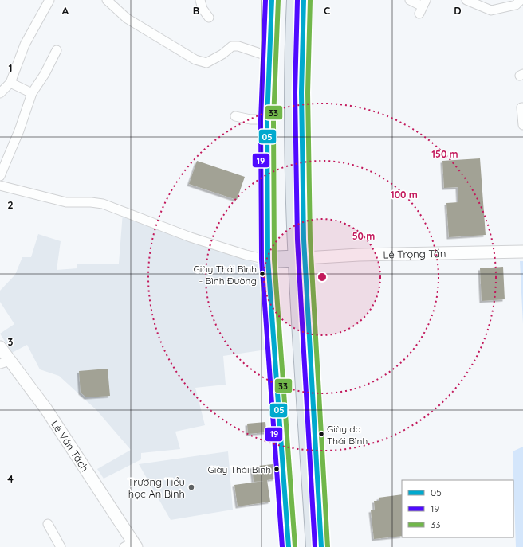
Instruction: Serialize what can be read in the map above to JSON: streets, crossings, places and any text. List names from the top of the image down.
{
  "streets": {
    "main road": ["Lê Trọng Tấn", "Lê Văn Tách"]
  },
  "places": [
    "Giày Thái Bình - Bình Đường",
    "Giày da Thái Bình",
    "Giày Thái Bình",
    "Trường Tiểu học An Bình"
  ],
  "lines": ["transit line 05", "transit line 19", "transit line 33"],
  "legend": ["05", "19", "33"],
  "grid": {
    "columns": [
      "A",
      "B",
      "C",
      "D"
    ],
    "rows": [
      "1",
      "2",
      "3",
      "4"
    ]
  },
  "rings": ["150 m", "100 m", "50 m"]
}
